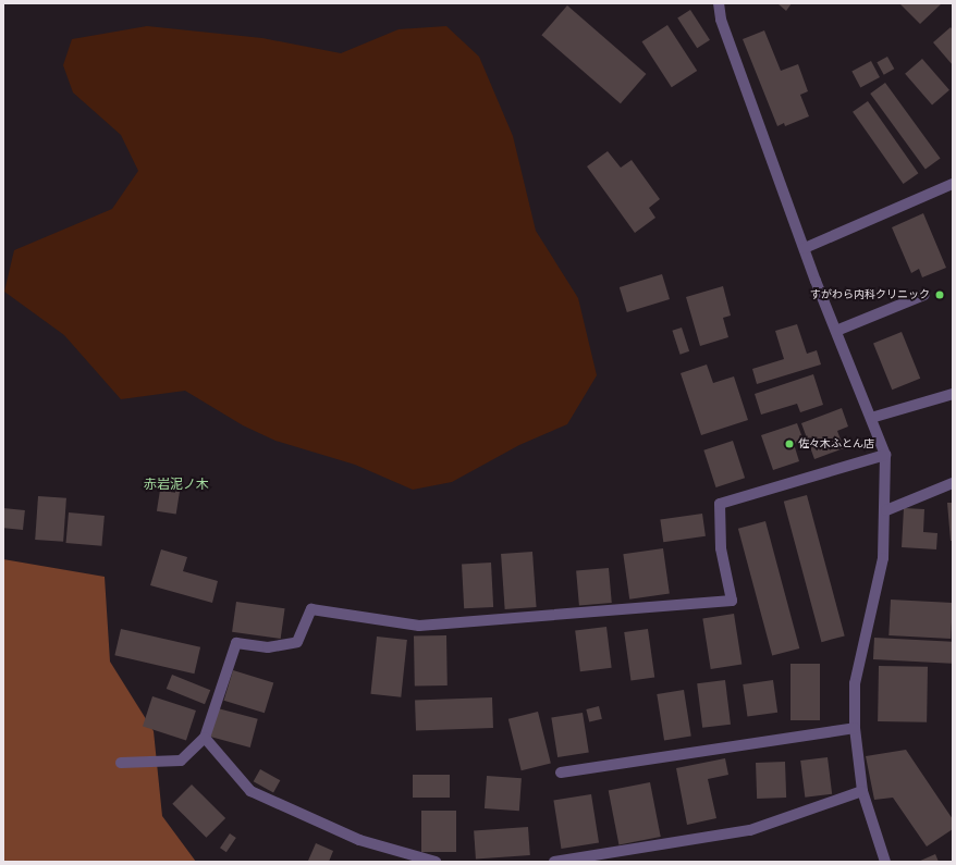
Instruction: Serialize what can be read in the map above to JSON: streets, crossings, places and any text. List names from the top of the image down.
{
  "districts": ["赤岩泥ノ木"],
  "places": ["すがわら内科クリニック", "佐々木ふとん店"]
}
